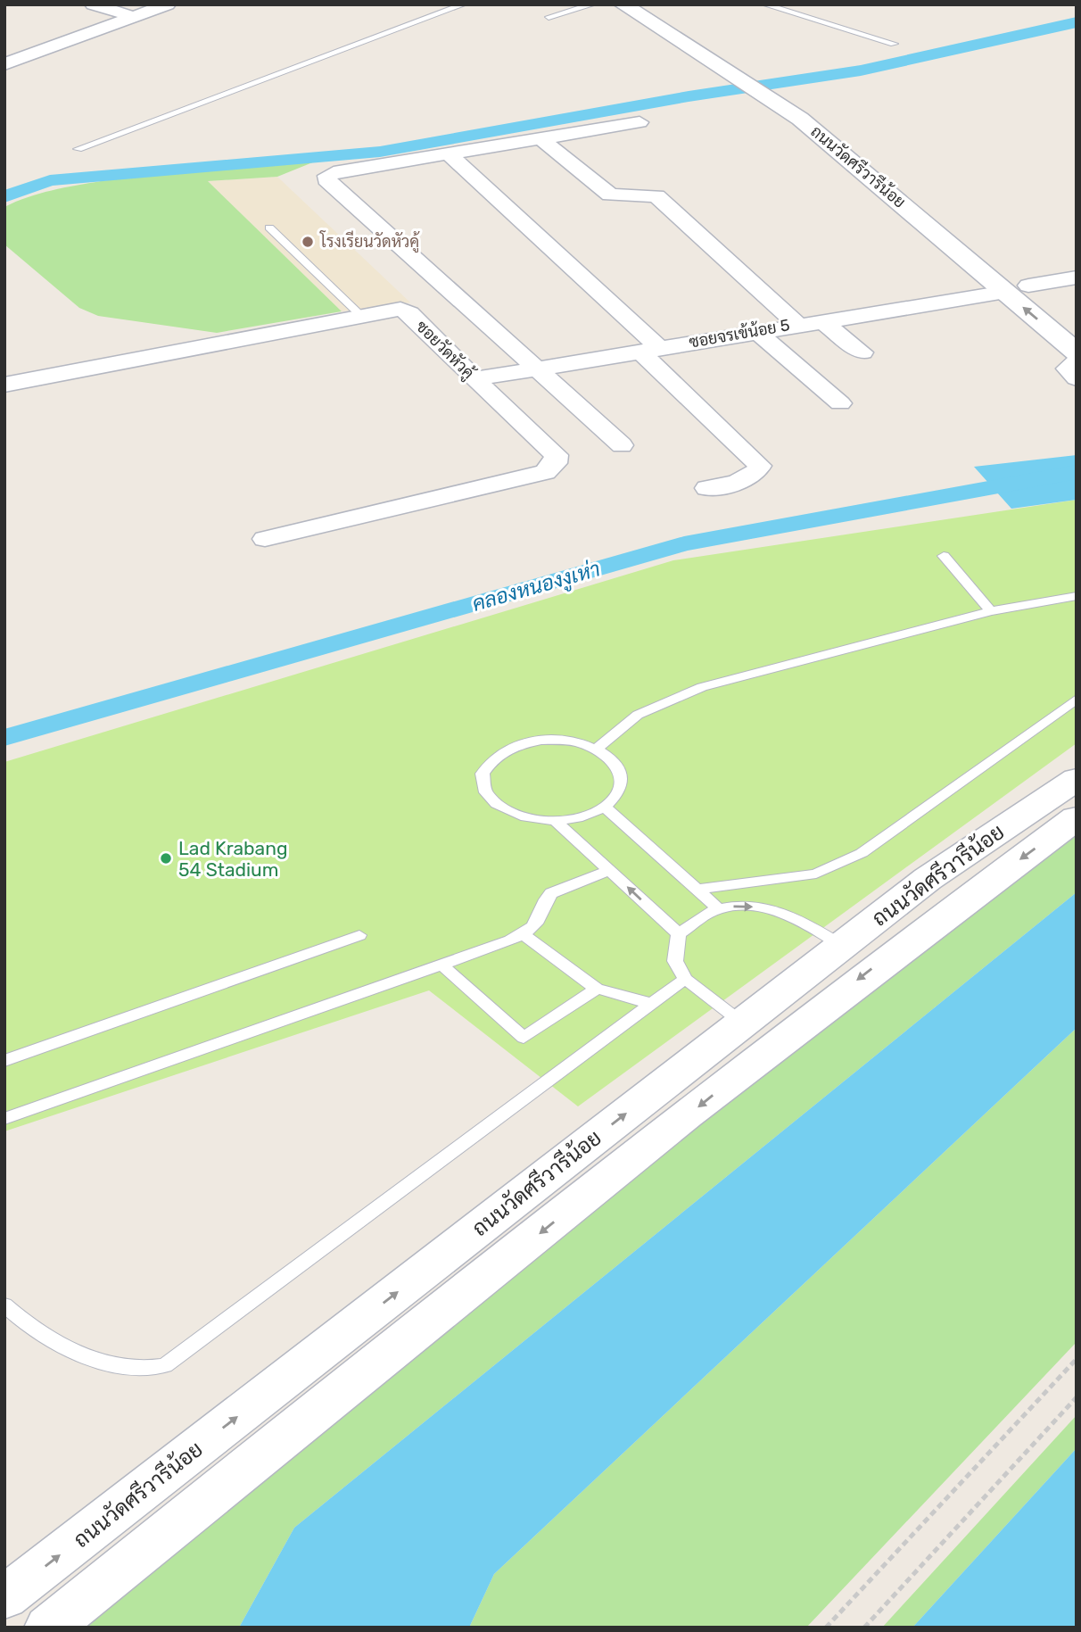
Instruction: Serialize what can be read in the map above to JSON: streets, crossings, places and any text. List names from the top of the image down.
{
  "streets": {
    "main road": ["ถนนวัดศรีวารีน้อย"],
    "street": ["ซอยจรเข้น้อย 5", "ซอยวัดหัวคู้"]
  },
  "crossings": [
    ["ถนนวัดศรีวารีน้อย", "ซอยจรเข้น้อย 5"],
    ["ซอยจรเข้น้อย 5", "ซอยวัดหัวคู้"]
  ],
  "water": ["คลองหนองงูเห่า"],
  "places": ["โรงเรียนวัดหัวคู้", "Lad Krabang 54 Stadium"]
}
